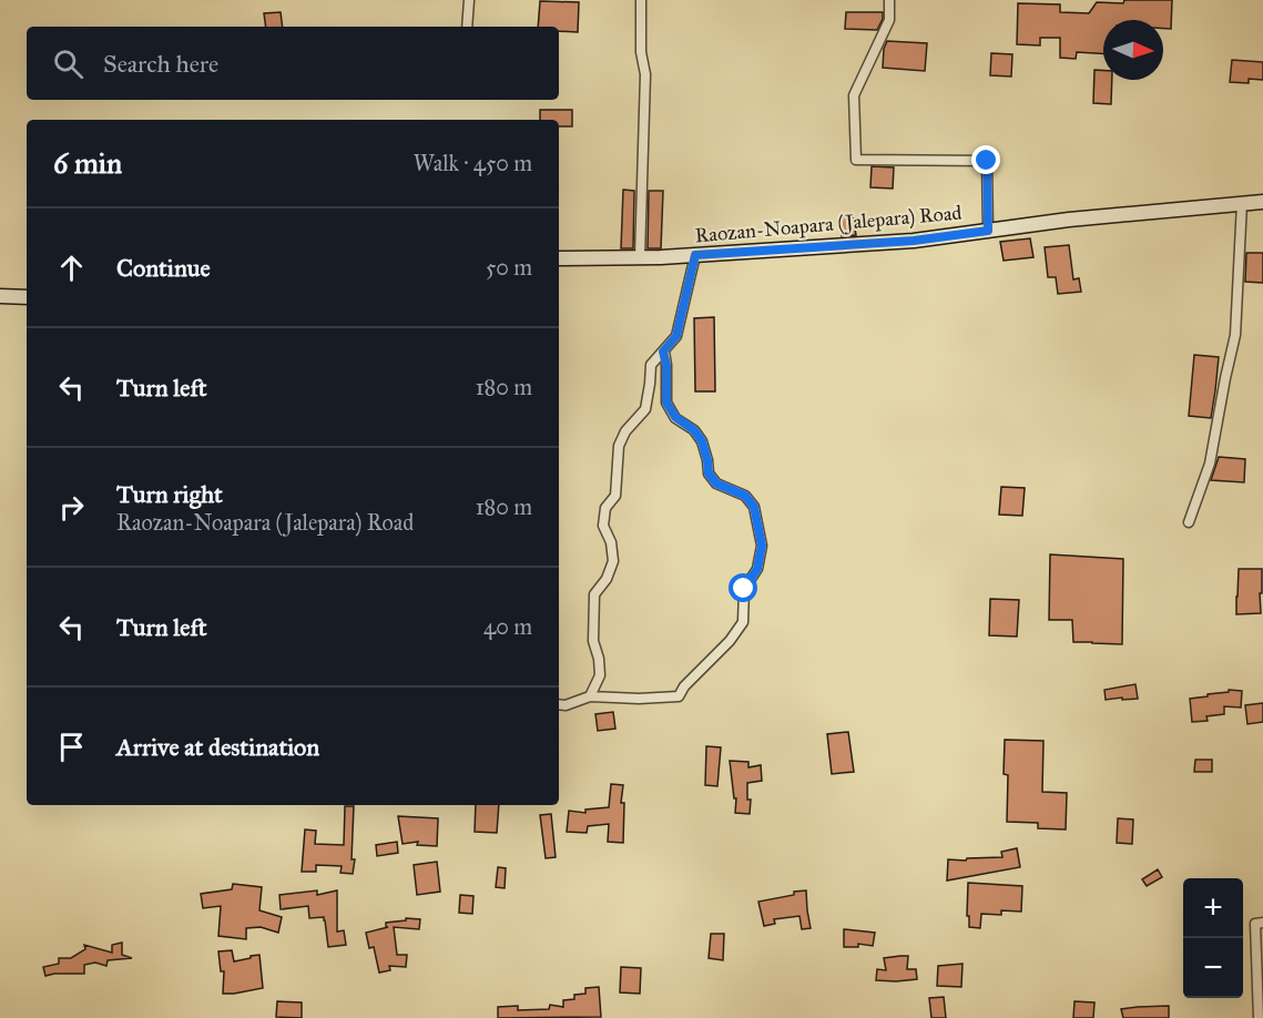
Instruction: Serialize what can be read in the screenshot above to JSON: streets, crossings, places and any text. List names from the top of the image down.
{
  "streets": {
    "main road": ["Raozan-Noapara (Jalepara) Road"]
  },
  "north": "right",
  "page": {
    "search": "Search here",
    "heading": ["6 min", "Walk · 450 m"],
    "list": [
      ["Continue", "50 m"],
      ["Turn left", "180 m"],
      ["Turn right", "Raozan-Noapara (Jalepara) Road", "180 m"],
      ["Turn left", "40 m"],
      "Arrive at destination"
    ],
    "map_buttons": ["+", "−"]
  }
}
